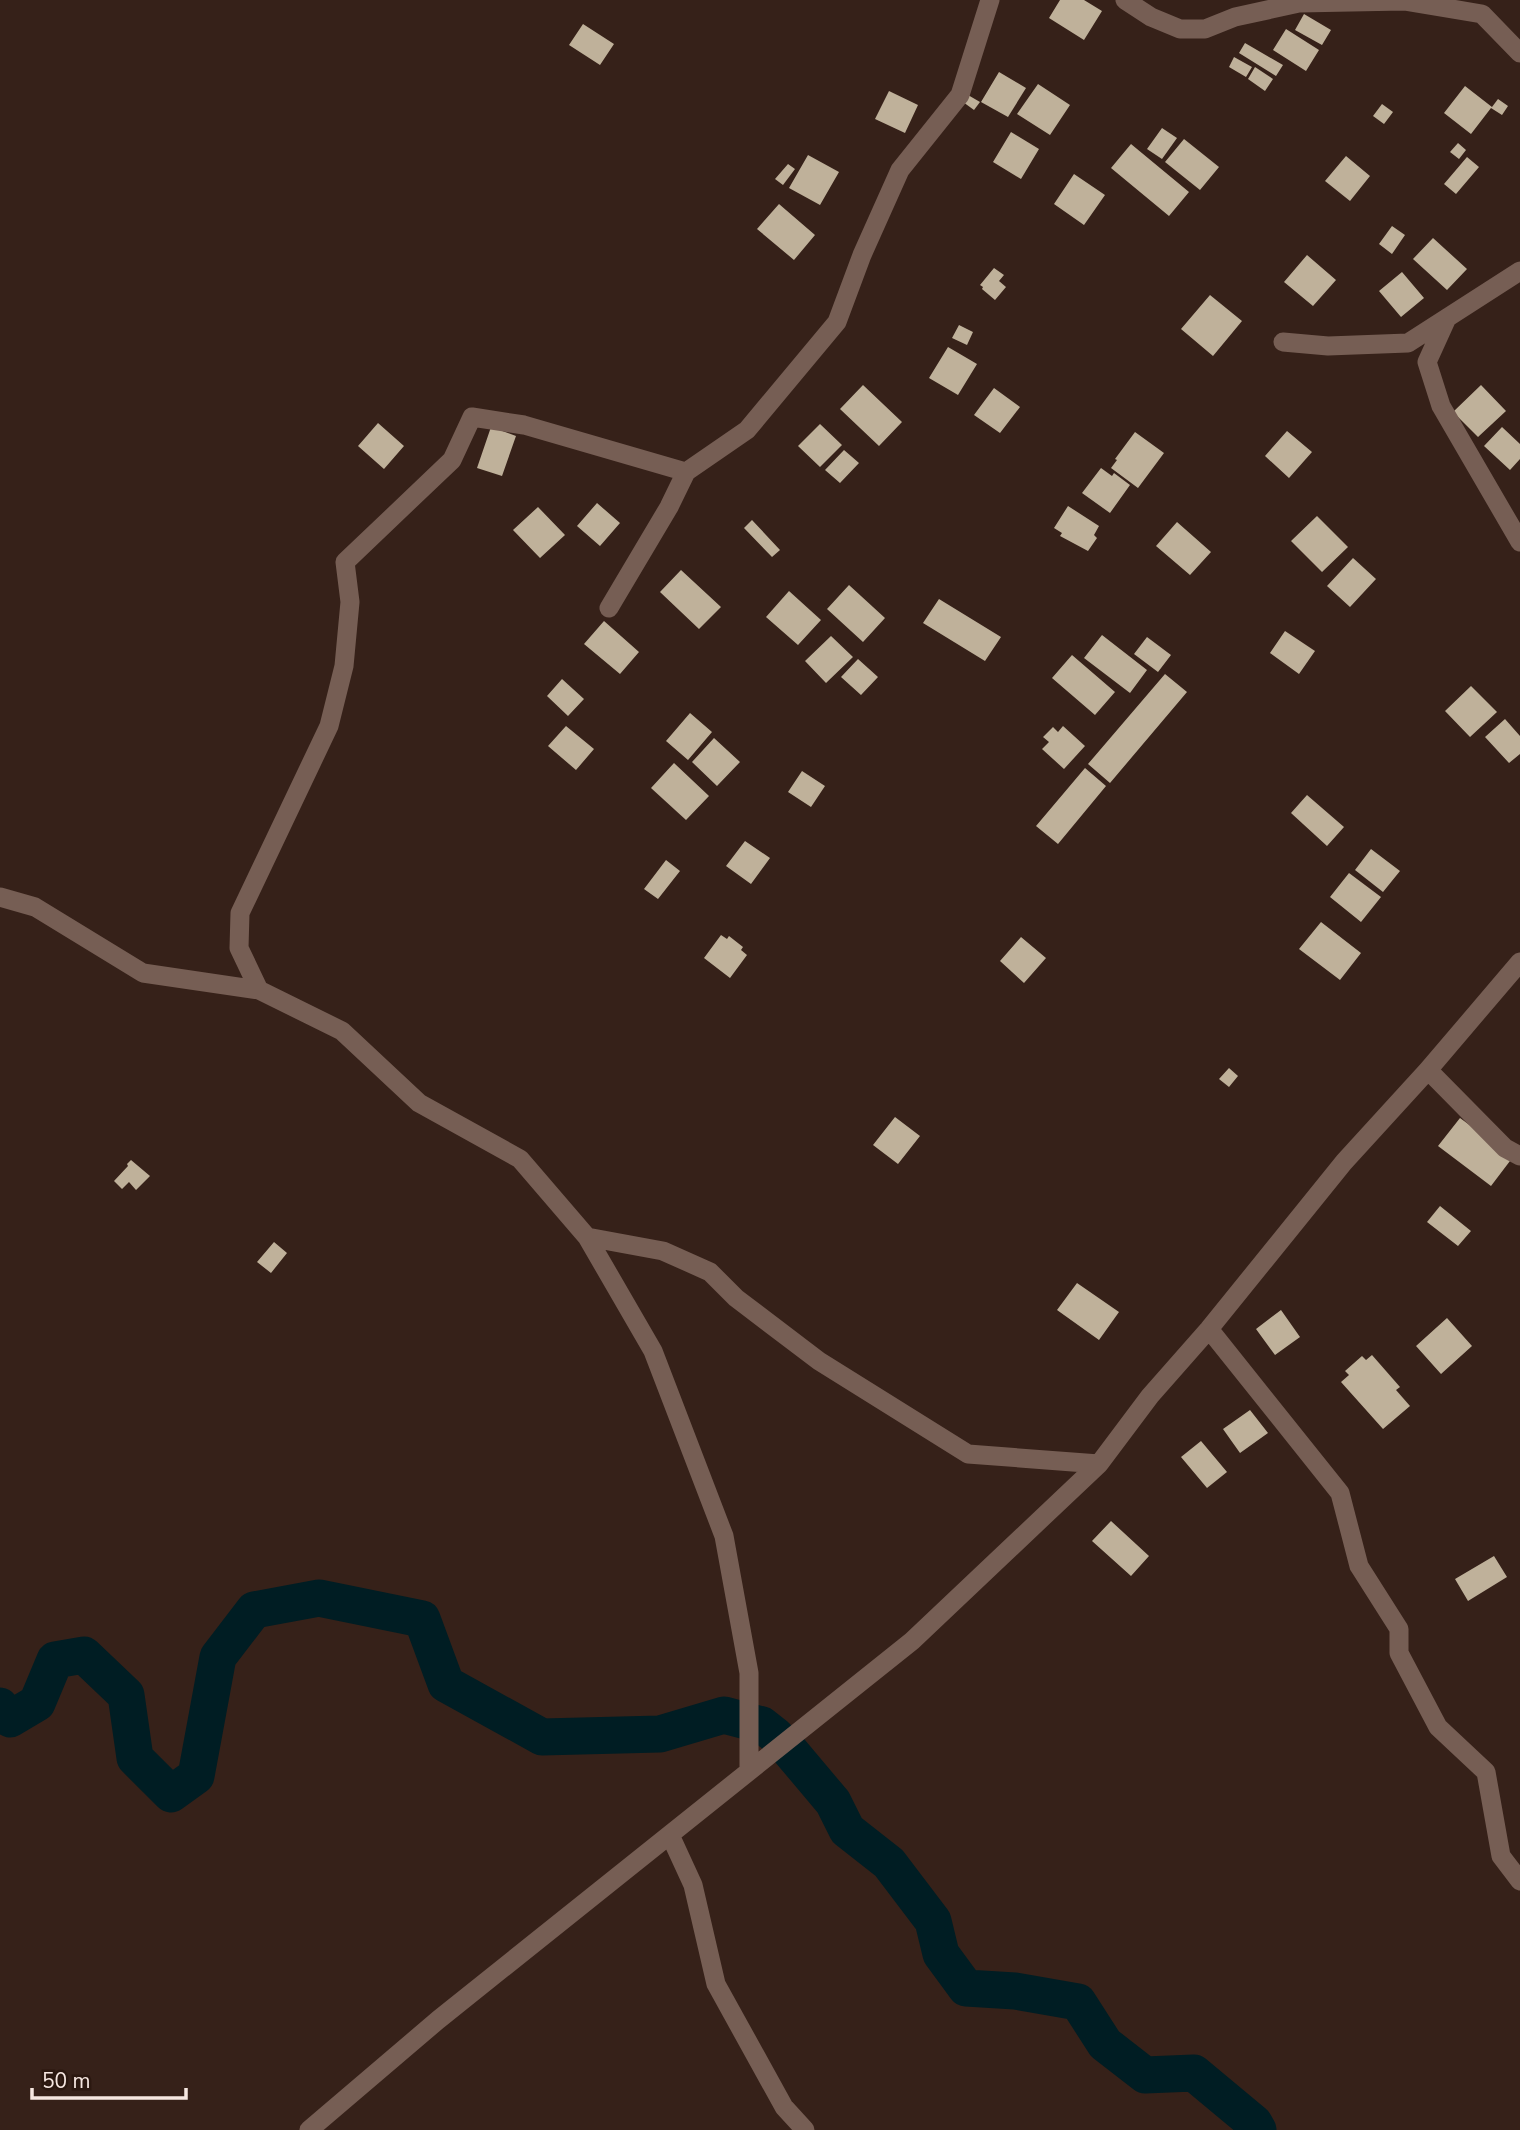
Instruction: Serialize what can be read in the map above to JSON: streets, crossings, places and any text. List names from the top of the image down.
{
  "scale_bar": "50 m"
}
